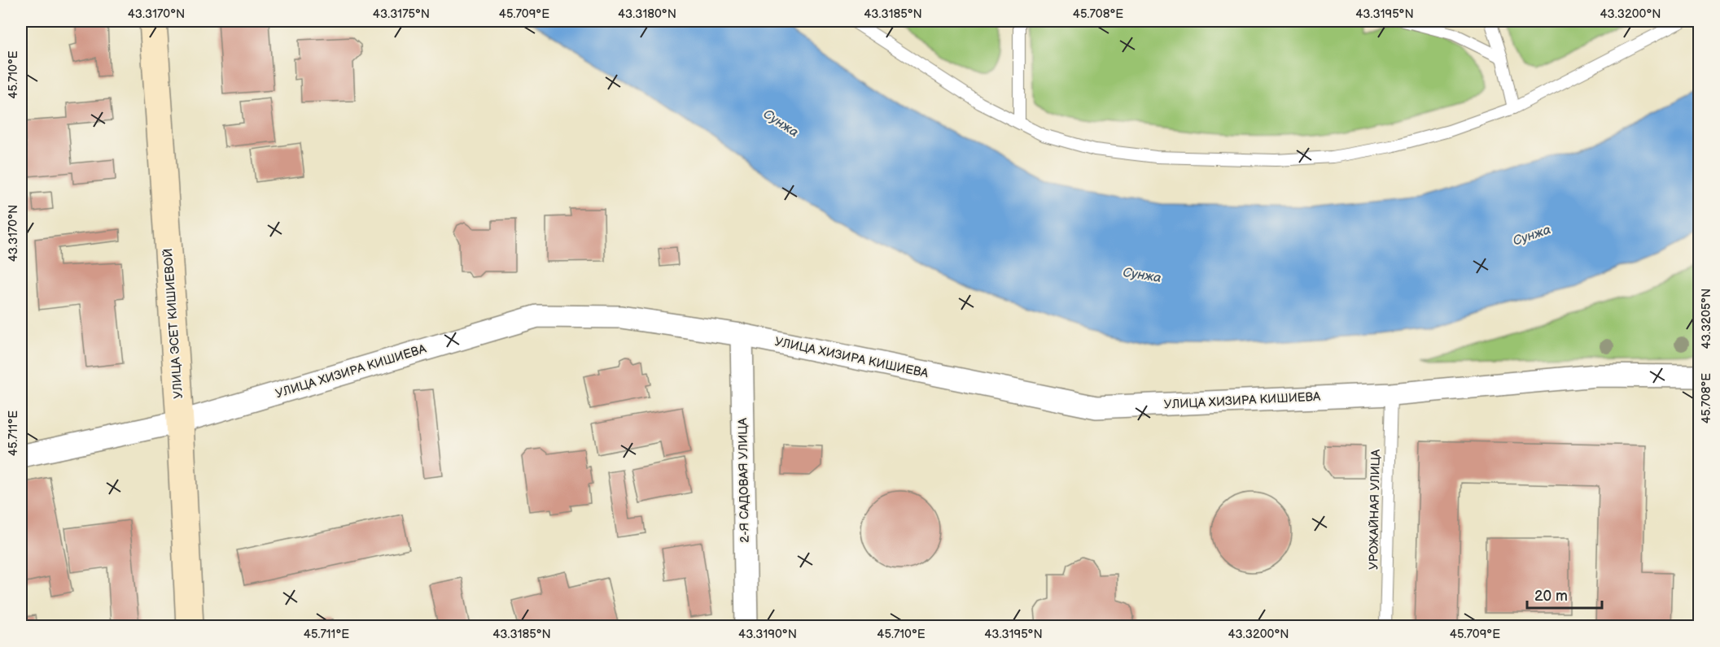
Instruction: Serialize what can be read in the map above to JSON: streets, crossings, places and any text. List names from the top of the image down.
{
  "streets": {
    "street": ["УЛИЦА ЭСЕТ КИШИЕВОЙ", "УЛИЦА ХИЗИРА КИШИЕВА", "2-Я САДОВАЯ УЛИЦА"],
    "lane": ["УРОЖАЙНАЯ УЛИЦА"]
  },
  "crossings": [
    ["УЛИЦА ЭСЕТ КИШИЕВОЙ", "УЛИЦА ХИЗИРА КИШИЕВА"],
    ["УЛИЦА ХИЗИРА КИШИЕВА", "2-Я САДОВАЯ УЛИЦА"],
    ["УЛИЦА ХИЗИРА КИШИЕВА", "УРОЖАЙНАЯ УЛИЦА"]
  ],
  "water": ["Сунжа"],
  "scale_bar": "20 m",
  "coordinates": [
    "43.3170°N",
    "43.3175°N",
    "45.709°E",
    "43.3180°N",
    "43.3185°N",
    "45.708°E",
    "43.3195°N",
    "43.3200°N",
    "45.710°E",
    "43.3205°N",
    "45.711°E",
    "43.3190°N"
  ]
}
